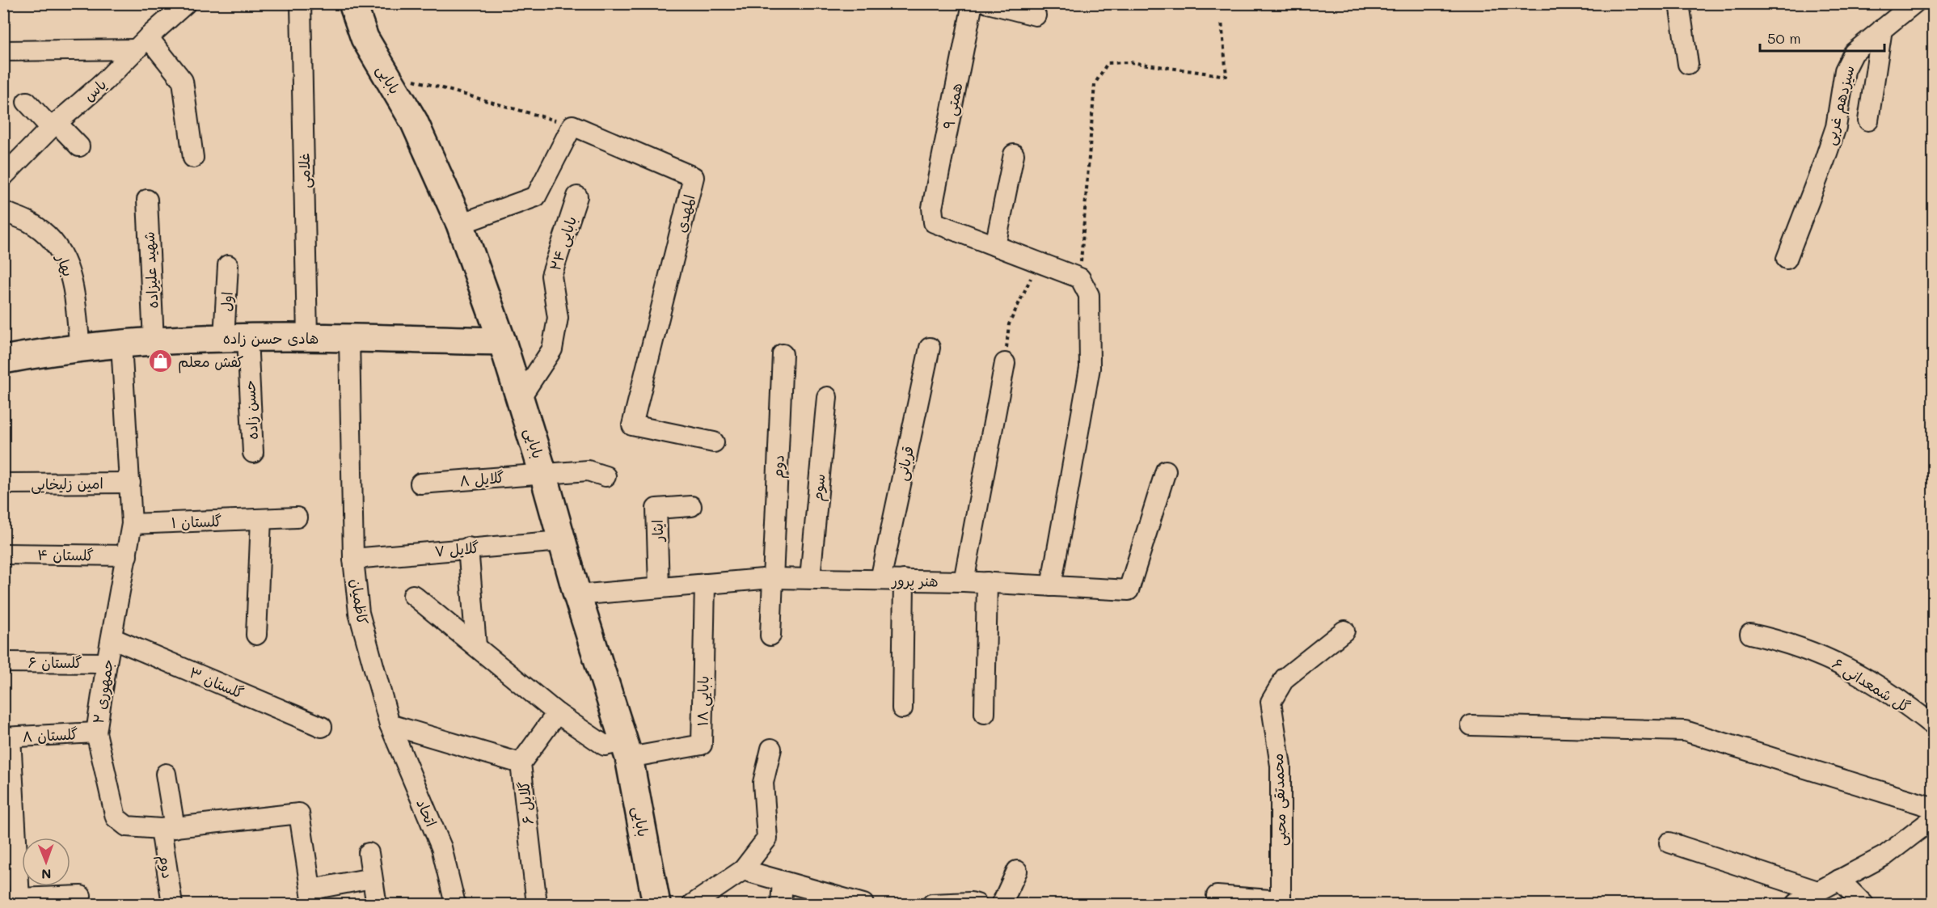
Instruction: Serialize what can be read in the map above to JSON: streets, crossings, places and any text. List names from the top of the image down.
{
  "streets": {
    "main road": ["بابایی", "هادی حسن زاده"],
    "street": [
      "یاس",
      "سیزدهم غربی",
      "همتی ۹",
      "غلامی",
      "المهدی",
      "بابایی ۲۴",
      "بهار",
      "شهید علیزاده",
      "اول",
      "حسن زاده",
      "قربانی",
      "دوم",
      "گلایل ۸",
      "امین زلیخایی",
      "سوم",
      "گلستان ۱",
      "ایثار",
      "گلایل ۷",
      "گلستان ۴",
      "هنر پرور",
      "کاظمیان",
      "گلستان ۶",
      "گلستان ۳",
      "گل شمعدانی ۶",
      "جمهوری ۲",
      "بابایی ۱۸",
      "گلستان ۸",
      "محمدتقی محبی",
      "گلایل ۶",
      "اتحاد"
    ]
  },
  "crossings": [
    ["بابایی", "بابایی ۲۴"],
    ["بابایی", "هادی حسن زاده"],
    ["بابایی", "گلایل ۸"],
    ["بابایی", "گلایل ۷"],
    ["بابایی", "هنر پرور"],
    ["بابایی", "بابایی ۱۸"],
    ["غلامی", "هادی حسن زاده"],
    ["بهار", "هادی حسن زاده"],
    ["شهید علیزاده", "هادی حسن زاده"],
    ["اول", "هادی حسن زاده"],
    ["اول", "حسن زاده"],
    ["هادی حسن زاده", "حسن زاده"],
    ["هادی حسن زاده", "کاظمیان"],
    ["هادی حسن زاده", "جمهوری ۲"],
    ["قربانی", "هنر پرور"],
    ["دوم", "هنر پرور"],
    ["دوم", "جمهوری ۲"],
    ["امین زلیخایی", "جمهوری ۲"],
    ["سوم", "هنر پرور"],
    ["گلستان ۱", "جمهوری ۲"],
    ["ایثار", "هنر پرور"],
    ["گلایل ۷", "کاظمیان"],
    ["گلستان ۴", "جمهوری ۲"],
    ["هنر پرور", "بابایی ۱۸"],
    ["کاظمیان", "اتحاد"],
    ["گلستان ۶", "جمهوری ۲"],
    ["گلستان ۳", "جمهوری ۲"],
    ["جمهوری ۲", "گلستان ۸"]
  ],
  "places": {
    "shop": ["کفش معلم"]
  },
  "scale_bar": "50 m",
  "north": "bottom"
}
